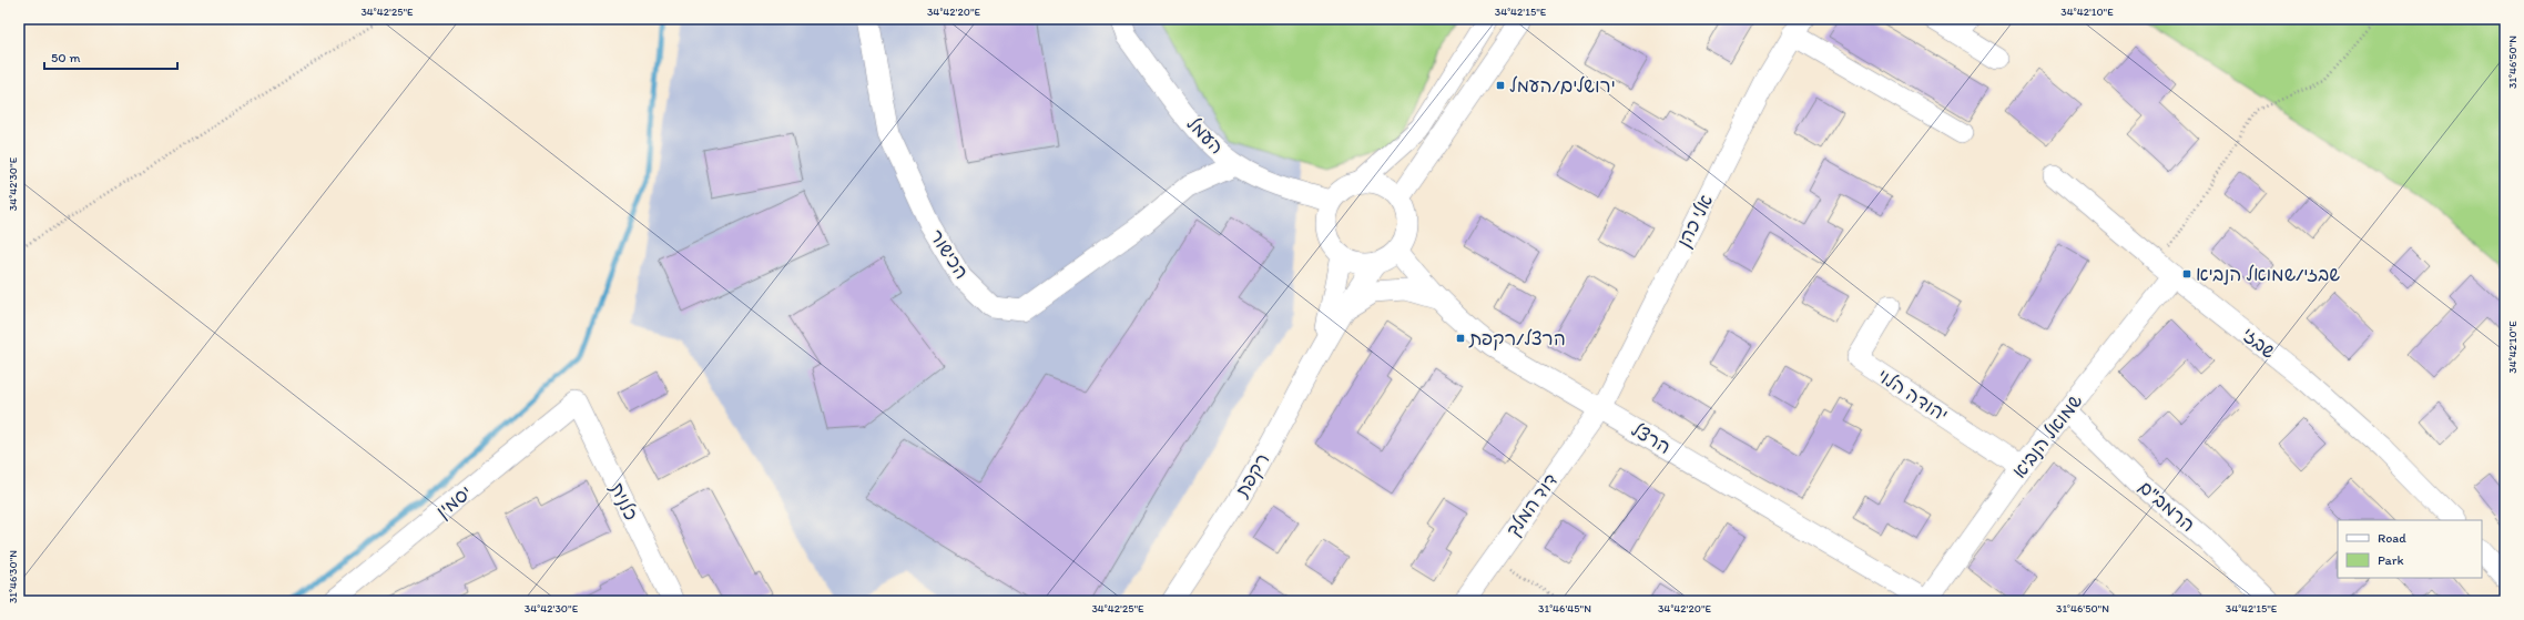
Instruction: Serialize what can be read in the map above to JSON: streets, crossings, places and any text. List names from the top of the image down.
{
  "streets": {
    "street": [
      "העמל",
      "אלי כהן",
      "הכישור",
      "שבזי",
      "יהודה הלוי",
      "שמואל הנביא",
      "הרצל",
      "רקפת",
      "יסמין",
      "כלנית",
      "דוד המלך",
      "הרמב\"ם"
    ]
  },
  "crossings": [
    ["העמל", "הכישור"],
    ["העמל", "הרצל"],
    ["העמל", "רקפת"],
    ["אלי כהן", "הרצל"],
    ["אלי כהן", "דוד המלך"],
    ["שבזי", "שמואל הנביא"],
    ["יהודה הלוי", "שמואל הנביא"],
    ["שמואל הנביא", "הרצל"],
    ["שמואל הנביא", "הרמב\"ם"],
    ["הרצל", "רקפת"],
    ["הרצל", "דוד המלך"],
    ["יסמין", "כלנית"]
  ],
  "places": {
    "transit": ["ירושלים/העמל", "שבזי/שמואל הנביא", "הרצל/רקפת"]
  },
  "legend": ["Road", "Park"],
  "scale_bar": "50 m",
  "coordinates": [
    "34°42'25\"E",
    "34°42'20\"E",
    "34°42'15\"E",
    "34°42'10\"E",
    "31°46'50\"N",
    "34°42'30\"E",
    "31°46'30\"N",
    "31°46'45\"N"
  ]
}
